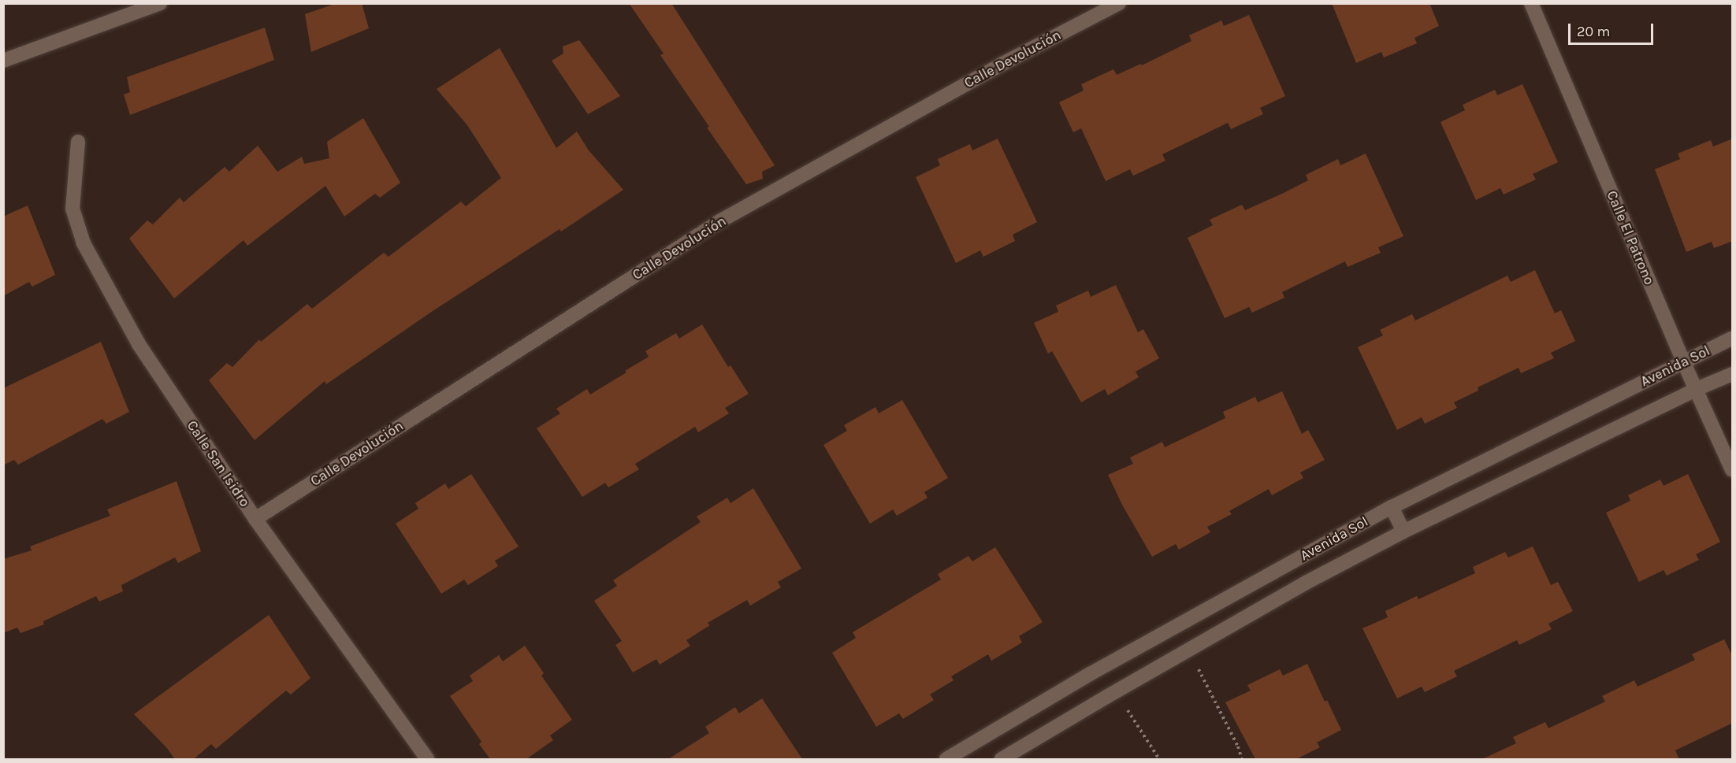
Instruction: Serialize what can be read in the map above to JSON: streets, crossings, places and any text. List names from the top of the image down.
{
  "streets": {
    "street": [
      "Calle Devolución",
      "Calle El Patrono",
      "Avenida Sol",
      "Calle San Isidro"
    ]
  },
  "crossings": [
    ["Calle Devolución", "Calle San Isidro"],
    ["Calle El Patrono", "Avenida Sol"]
  ],
  "scale_bar": "20 m"
}
